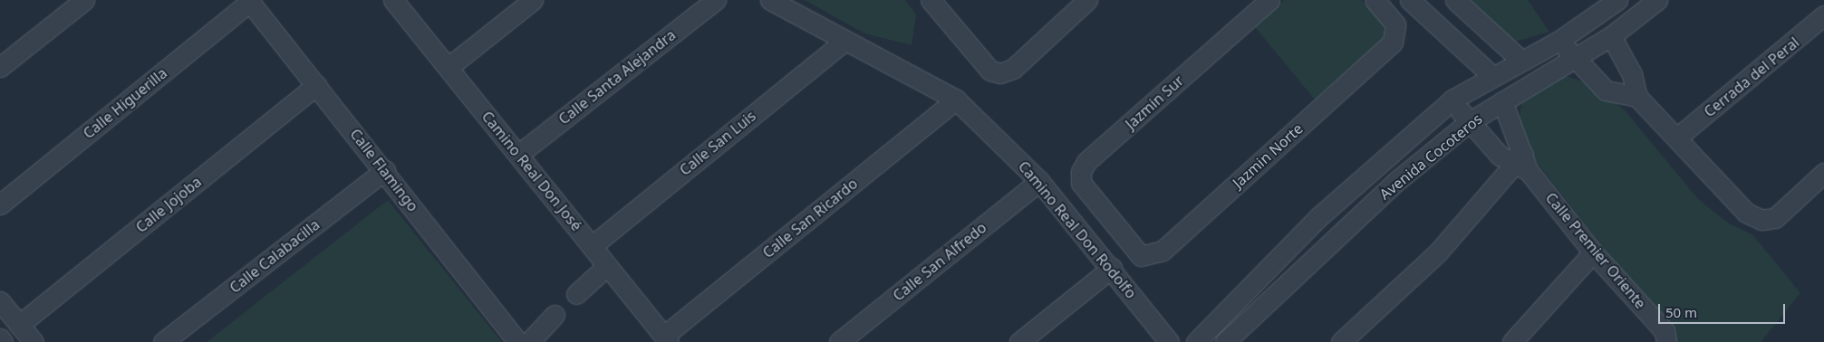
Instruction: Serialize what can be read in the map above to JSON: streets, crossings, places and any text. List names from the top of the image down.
{
  "streets": {
    "street": [
      "Calle Santa Alejandra",
      "Cerrada del Peral",
      "Jazmin Sur",
      "Calle Higuerilla",
      "Calle San Luis",
      "Jazmin Norte",
      "Avenida Cocoteros",
      "Calle Flamingo",
      "Camino Real Don José",
      "Calle Jojoba",
      "Calle San Ricardo",
      "Camino Real Don Rodolfo",
      "Calle Premier Oriente",
      "Calle Calabacilla",
      "Calle San Alfredo"
    ]
  },
  "crossings": [
    ["Calle Santa Alejandra", "Camino Real Don José"],
    ["Jazmin Sur", "Jazmin Norte"],
    ["Calle Higuerilla", "Calle Flamingo"],
    ["Calle San Luis", "Camino Real Don José"],
    ["Calle San Luis", "Camino Real Don Rodolfo"],
    ["Avenida Cocoteros", "Calle Premier Oriente"],
    ["Calle Flamingo", "Calle Jojoba"],
    ["Calle Flamingo", "Calle Calabacilla"],
    ["Camino Real Don José", "Calle San Ricardo"],
    ["Calle San Ricardo", "Camino Real Don Rodolfo"],
    ["Camino Real Don Rodolfo", "Calle San Alfredo"]
  ],
  "scale_bar": "50 m"
}
